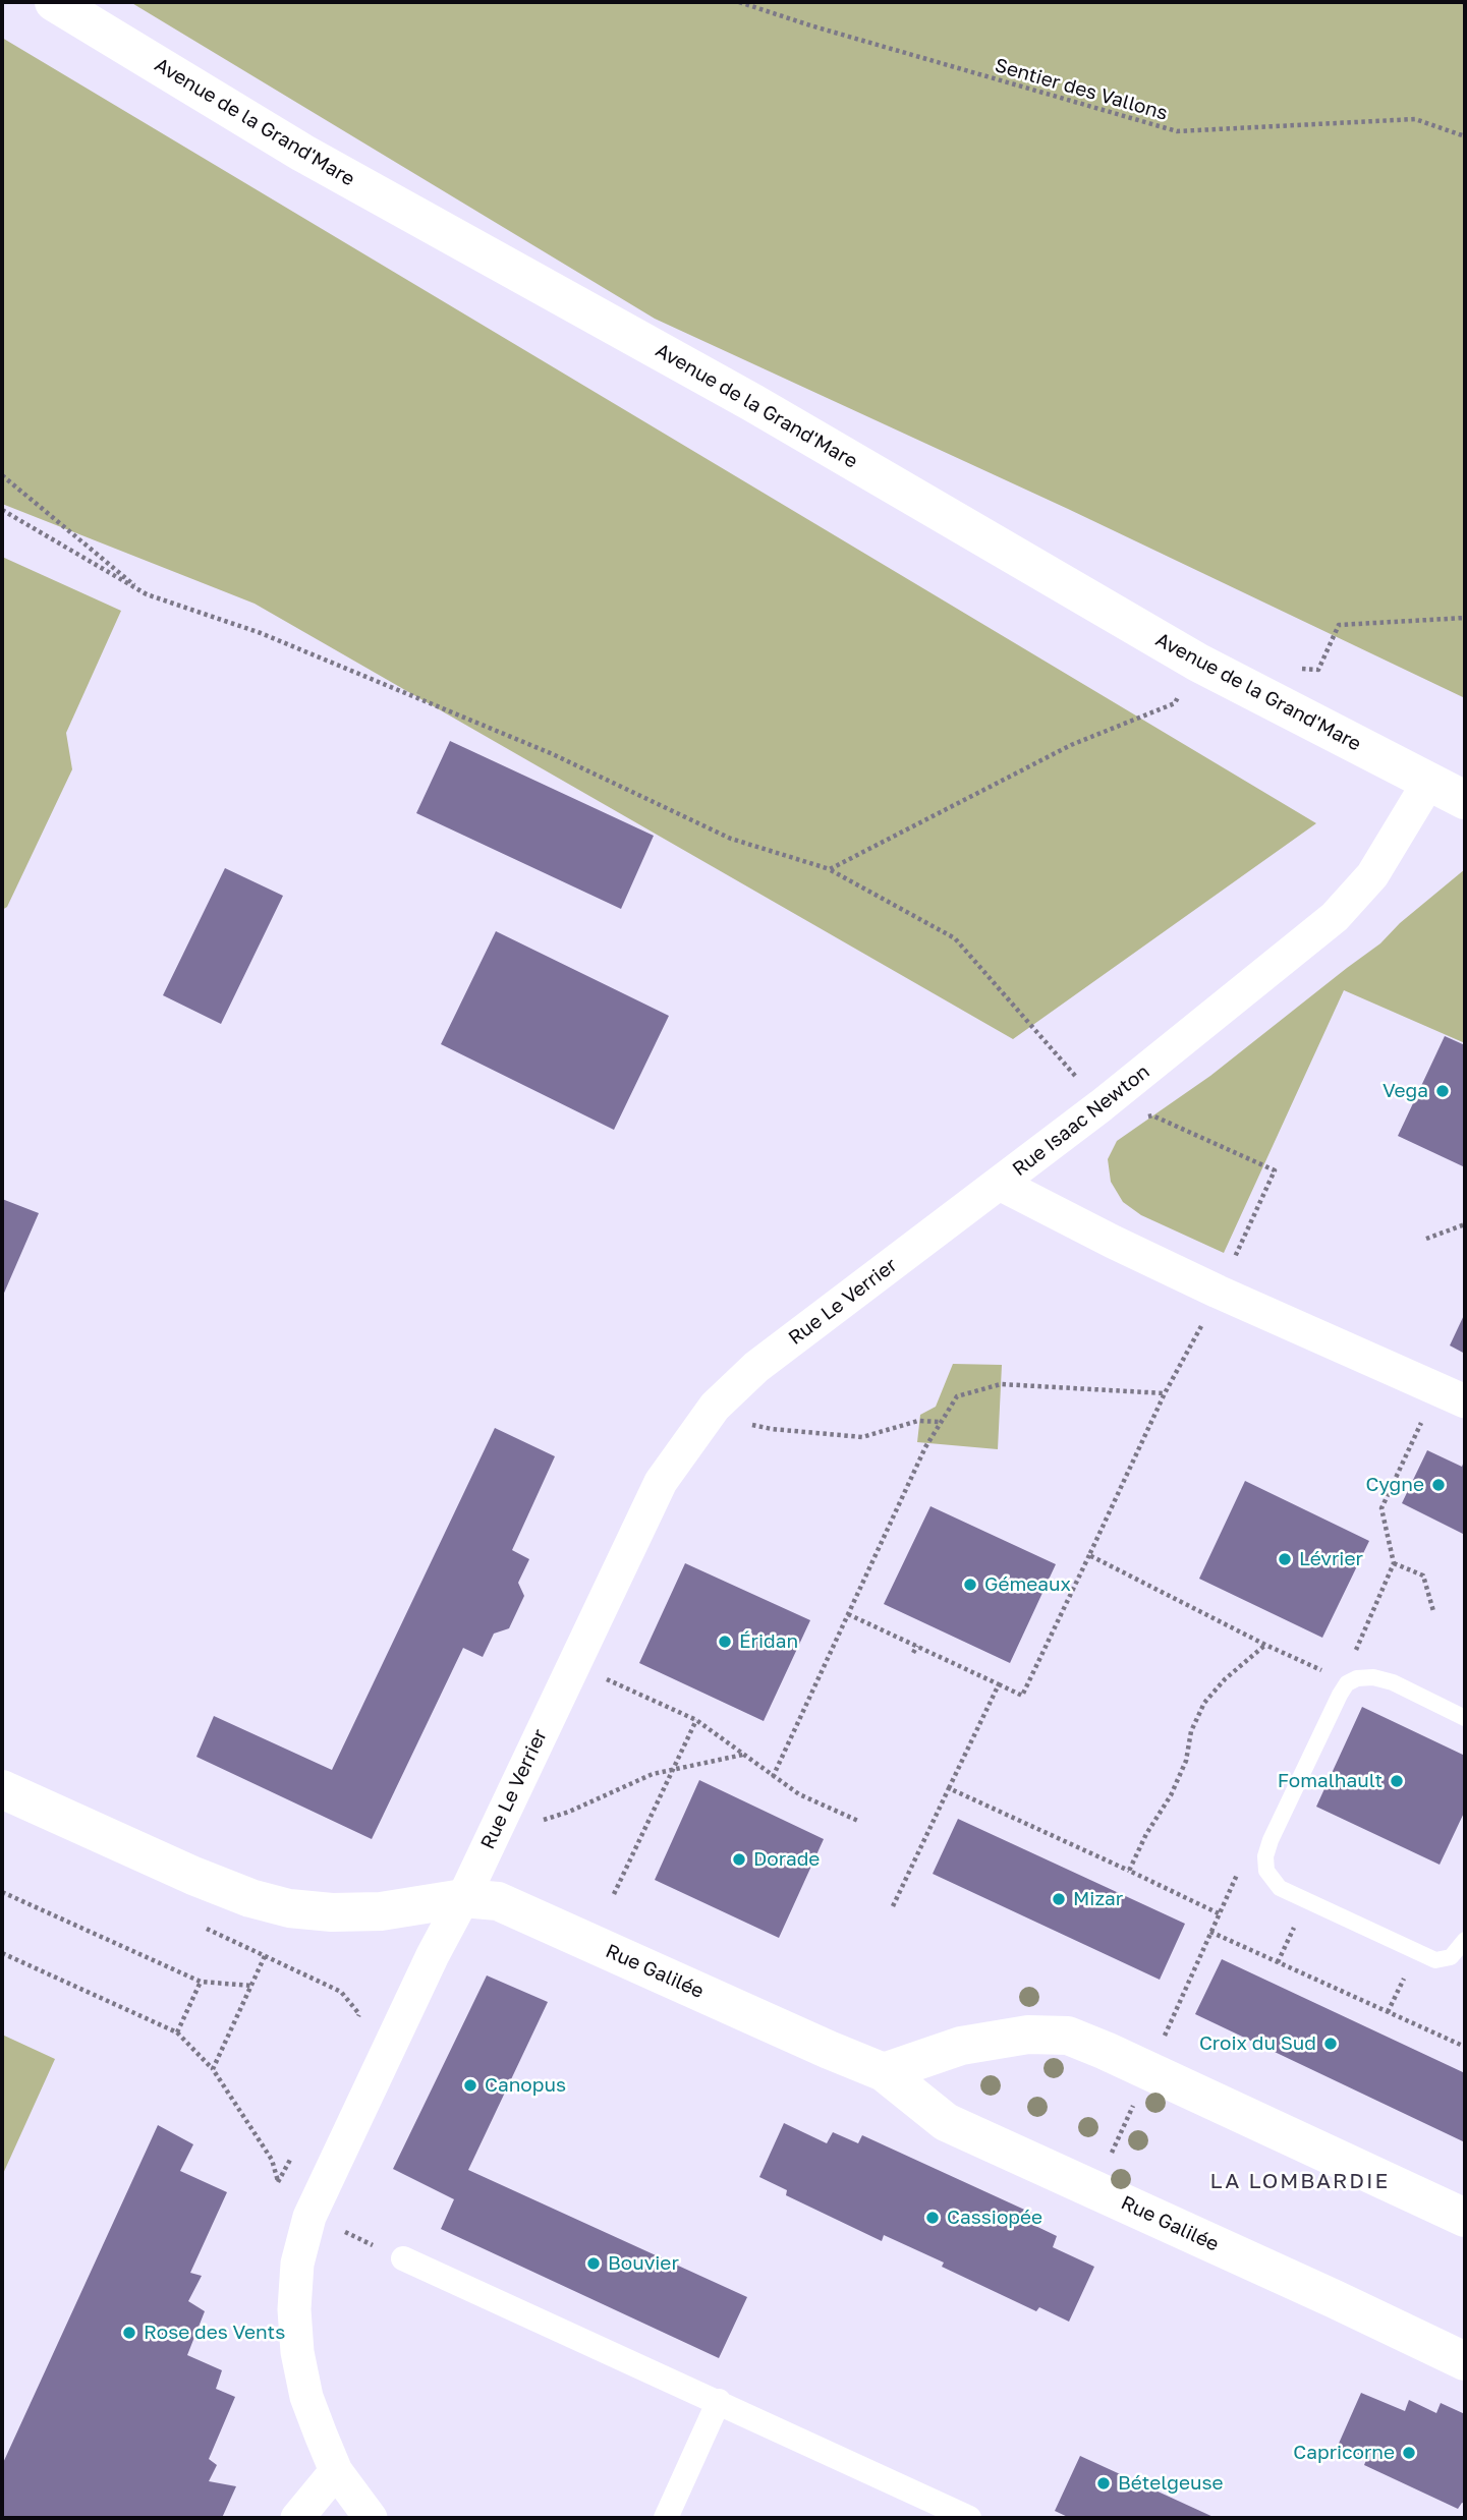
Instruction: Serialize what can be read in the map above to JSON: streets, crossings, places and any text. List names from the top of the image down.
{
  "streets": {
    "street": [
      "Avenue de la Grand'Mare",
      "Rue Isaac Newton",
      "Rue Le Verrier",
      "Rue Galilée"
    ],
    "path": ["Sentier des Vallons"]
  },
  "crossings": [
    ["Avenue de la Grand'Mare", "Rue Isaac Newton"],
    ["Rue Isaac Newton", "Rue Le Verrier"],
    ["Rue Le Verrier", "Rue Galilée"]
  ],
  "districts": ["LA LOMBARDIE"],
  "places": [
    "Vega",
    "Cygne",
    "Lévrier",
    "Gémeaux",
    "Éridan",
    "Fomalhault",
    "Dorade",
    "Mizar",
    "Croix du Sud",
    "Canopus",
    "Cassiopée",
    "Bouvier",
    "Rose des Vents",
    "Capricorne",
    "Bételgeuse"
  ]
}
